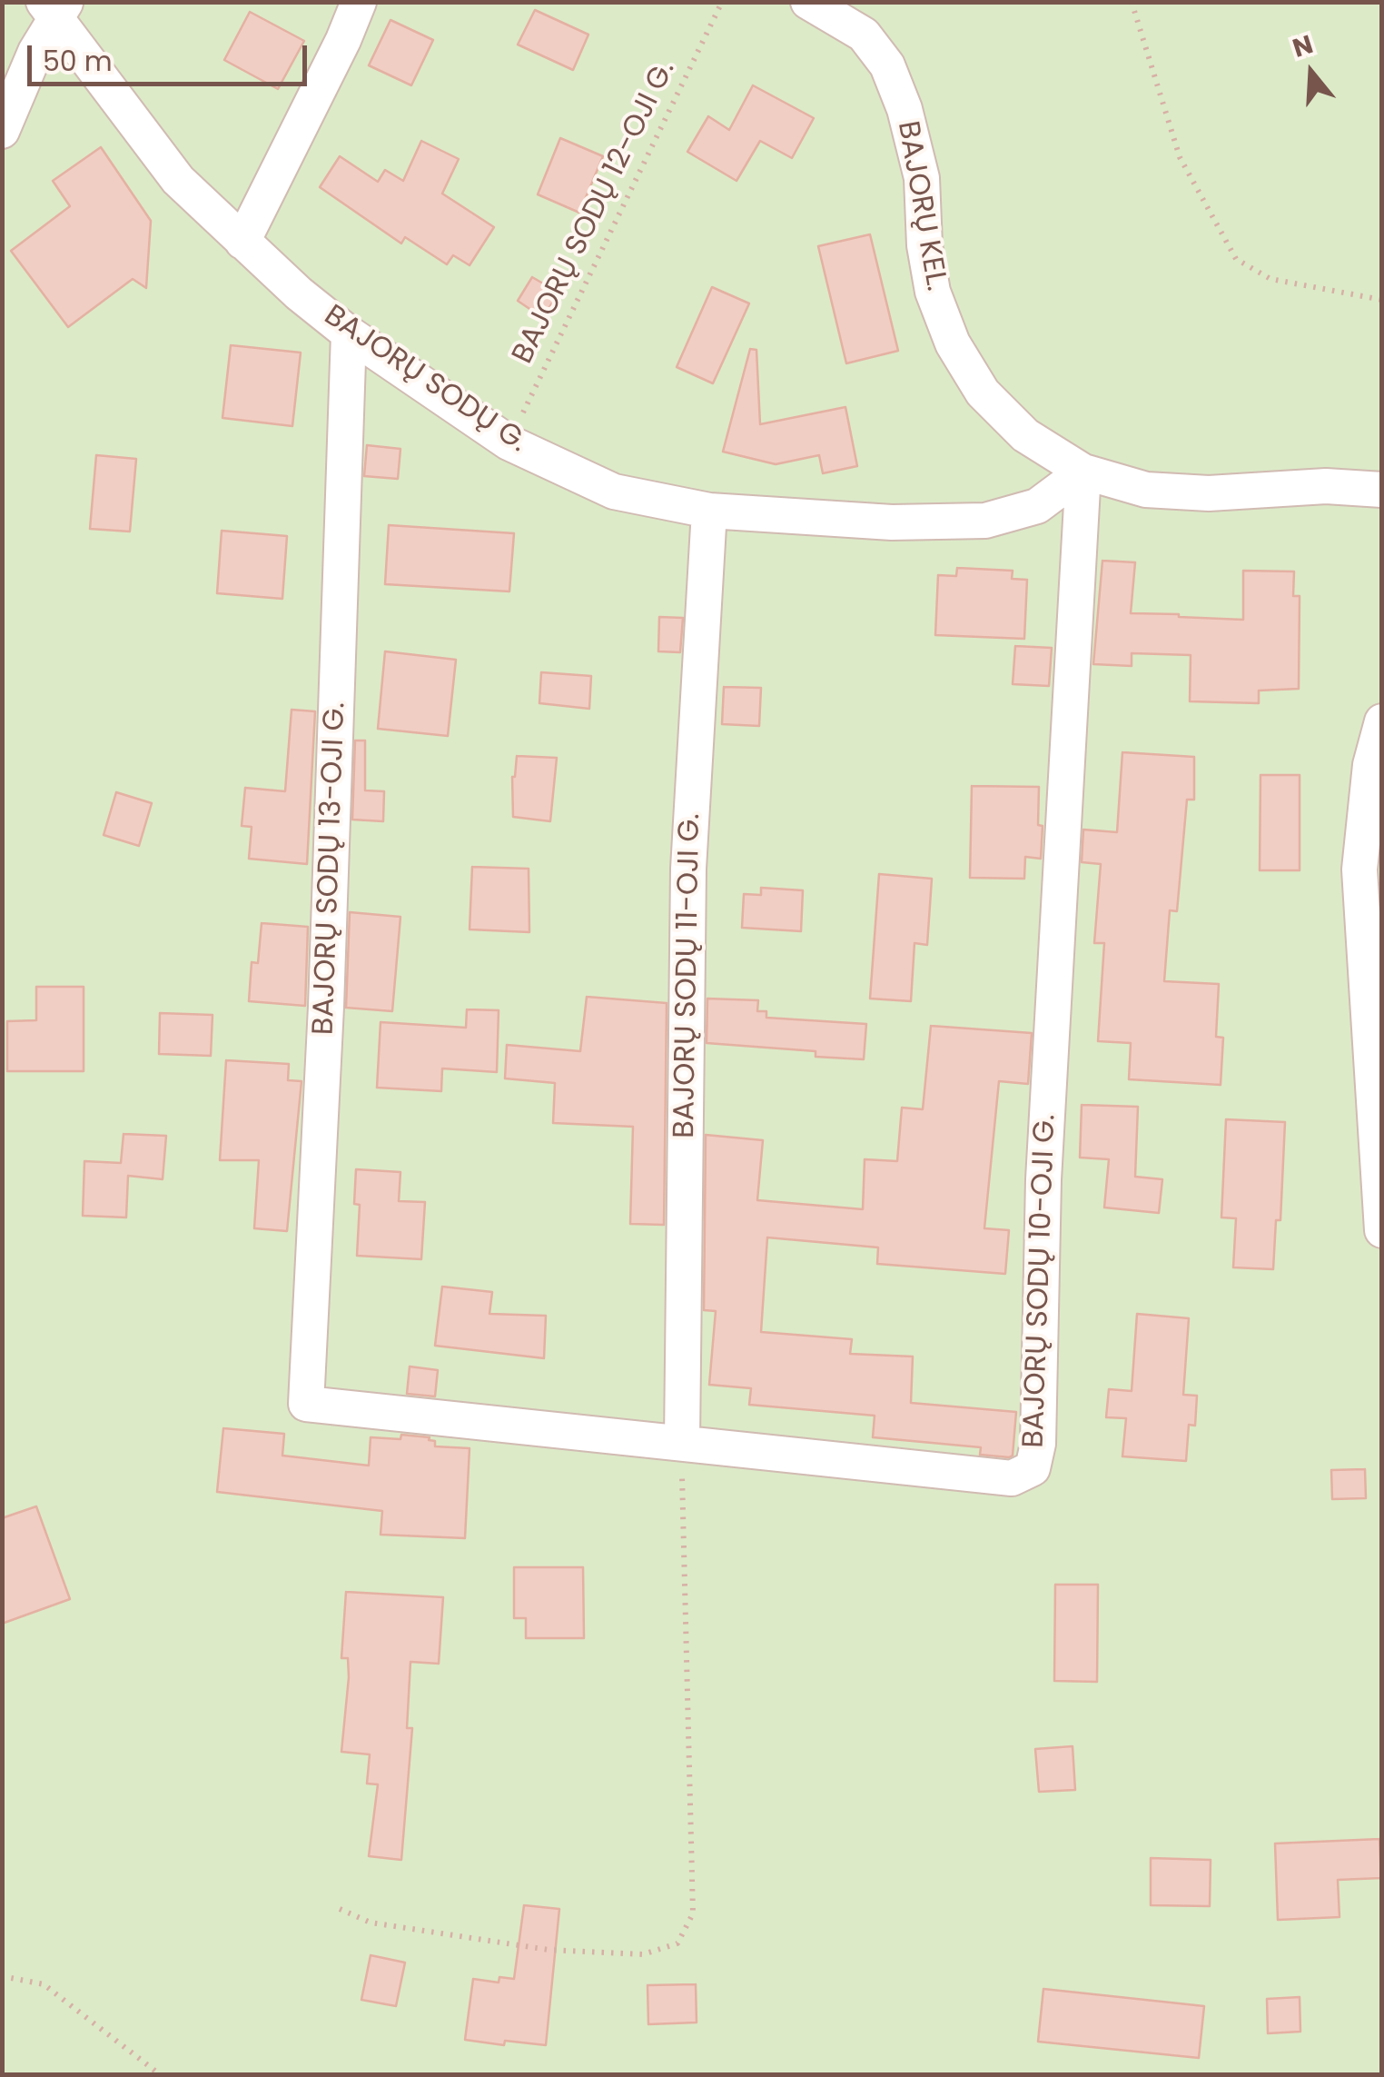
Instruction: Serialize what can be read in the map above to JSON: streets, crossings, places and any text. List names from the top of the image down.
{
  "streets": {
    "street": [
      "BAJORŲ KEL.",
      "BAJORŲ SODŲ G.",
      "BAJORŲ SODŲ 13-OJI G.",
      "BAJORŲ SODŲ 11-OJI G.",
      "BAJORŲ SODŲ 10-OJI G."
    ],
    "path": ["BAJORŲ SODŲ 12-OJI G."]
  },
  "crossings": [
    ["BAJORŲ KEL.", "BAJORŲ SODŲ G."],
    ["BAJORŲ KEL.", "BAJORŲ SODŲ 10-OJI G."],
    ["BAJORŲ SODŲ 12-OJI G.", "BAJORŲ SODŲ G."],
    ["BAJORŲ SODŲ G.", "BAJORŲ SODŲ 13-OJI G."],
    ["BAJORŲ SODŲ G.", "BAJORŲ SODŲ 11-OJI G."],
    ["BAJORŲ SODŲ G.", "BAJORŲ SODŲ 10-OJI G."],
    ["BAJORŲ SODŲ 13-OJI G.", "BAJORŲ SODŲ 10-OJI G."],
    ["BAJORŲ SODŲ 11-OJI G.", "BAJORŲ SODŲ 10-OJI G."]
  ],
  "scale_bar": "50 m",
  "north": "top"
}
